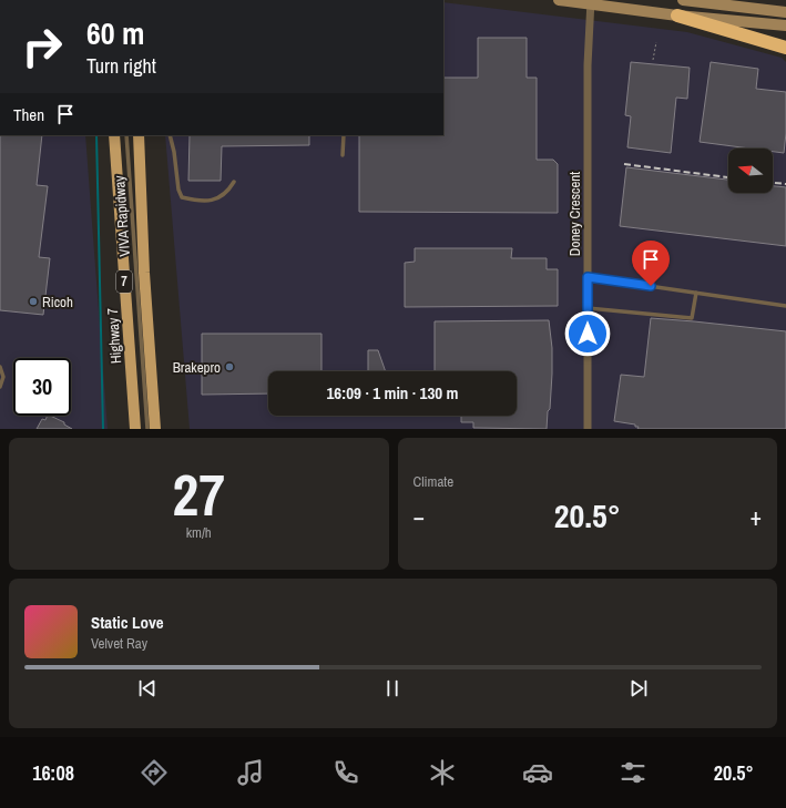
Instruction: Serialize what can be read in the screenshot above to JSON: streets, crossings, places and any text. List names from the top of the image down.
{
  "streets": {
    "main road": ["7", "Highway 7"],
    "street": ["Doney Crescent"],
    "lane": ["VIVA Rapidway"]
  },
  "places": ["Ricoh", "Brakepro"],
  "north": "left",
  "page": {
    "turn": ["60 m", "Turn right"],
    "then": "Then",
    "limit": "30",
    "trip": "16:09 · 1 min · 130 m",
    "tile": [
      ["27", "km/h"],
      "Climate"
    ],
    "heat": ["−", "20.5°", "+"],
    "song": ["Static Love", "Velvet Ray"],
    "tabs": ["16:08", "20.5°"]
  }
}
